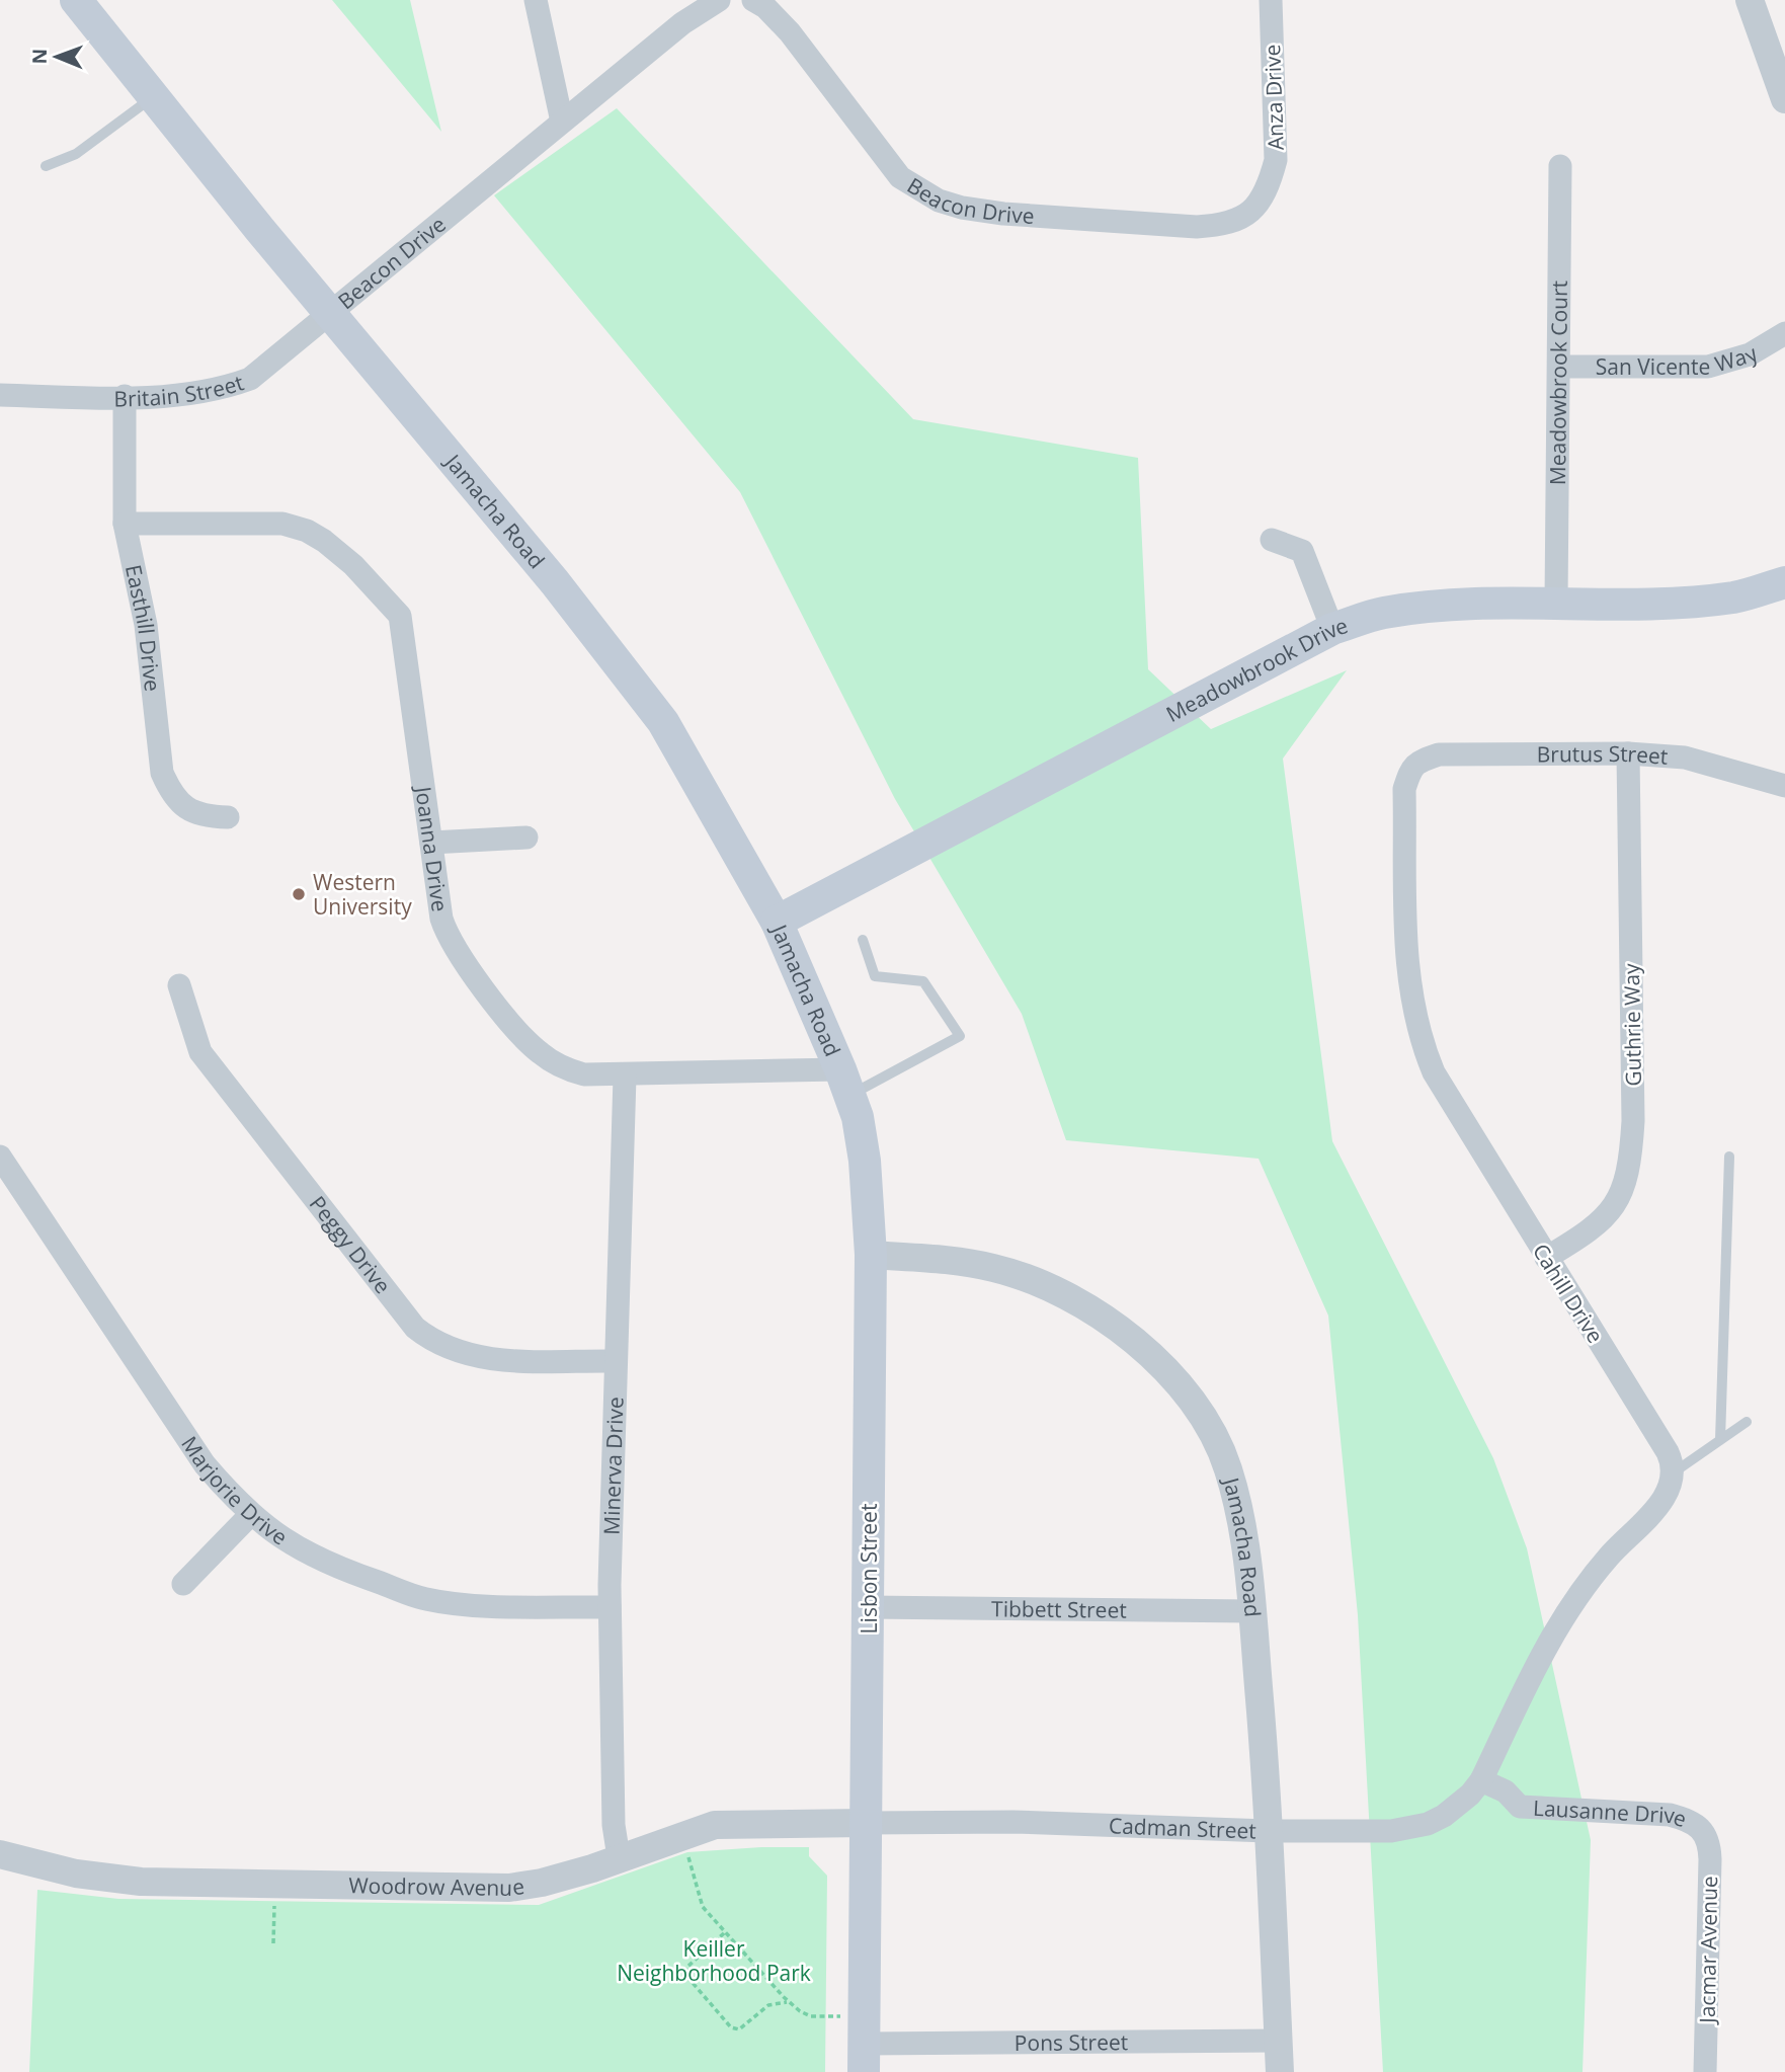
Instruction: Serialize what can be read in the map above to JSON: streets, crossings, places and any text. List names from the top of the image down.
{
  "streets": {
    "main road": ["Jamacha Road", "Meadowbrook Drive", "Lisbon Street"],
    "street": [
      "Anza Drive",
      "Beacon Drive",
      "San Vicente Way",
      "Meadowbrook Court",
      "Britain Street",
      "Easthill Drive",
      "Brutus Street",
      "Joanna Drive",
      "Guthrie Way",
      "Peggy Drive",
      "Cahill Drive",
      "Minerva Drive",
      "Marjorie Drive",
      "Tibbett Street",
      "Lausanne Drive",
      "Cadman Street",
      "Woodrow Avenue",
      "Jacmar Avenue",
      "Pons Street"
    ]
  },
  "crossings": [
    ["Anza Drive", "Beacon Drive"],
    ["Beacon Drive", "Britain Street"],
    ["Beacon Drive", "Jamacha Road"],
    ["San Vicente Way", "Meadowbrook Court"],
    ["Meadowbrook Court", "Meadowbrook Drive"],
    ["Britain Street", "Jamacha Road"],
    ["Britain Street", "Easthill Drive"],
    ["Jamacha Road", "Meadowbrook Drive"],
    ["Jamacha Road", "Joanna Drive"],
    ["Jamacha Road", "Lisbon Street"],
    ["Jamacha Road", "Tibbett Street"],
    ["Jamacha Road", "Cadman Street"],
    ["Jamacha Road", "Pons Street"],
    ["Easthill Drive", "Joanna Drive"],
    ["Brutus Street", "Guthrie Way"],
    ["Brutus Street", "Cahill Drive"],
    ["Joanna Drive", "Minerva Drive"],
    ["Joanna Drive", "Lisbon Street"],
    ["Guthrie Way", "Cahill Drive"],
    ["Peggy Drive", "Minerva Drive"],
    ["Minerva Drive", "Marjorie Drive"],
    ["Minerva Drive", "Woodrow Avenue"],
    ["Lisbon Street", "Tibbett Street"],
    ["Lisbon Street", "Cadman Street"],
    ["Lisbon Street", "Woodrow Avenue"],
    ["Lisbon Street", "Pons Street"],
    ["Lausanne Drive", "Cadman Street"],
    ["Lausanne Drive", "Jacmar Avenue"],
    ["Cadman Street", "Woodrow Avenue"]
  ],
  "parks": ["Keiller Neighborhood Park"],
  "places": ["Western University"],
  "north": "left"
}
